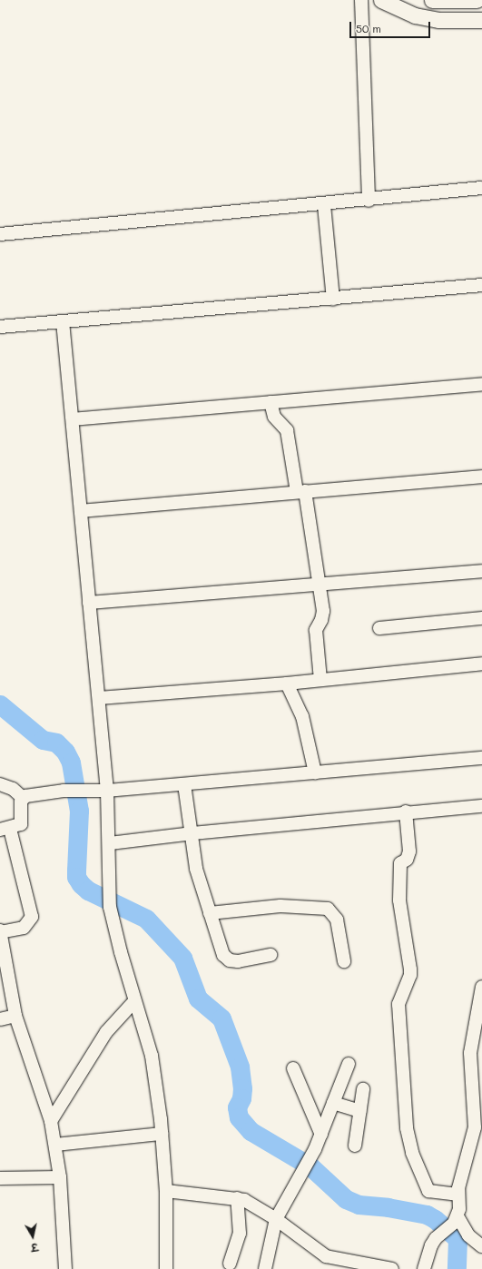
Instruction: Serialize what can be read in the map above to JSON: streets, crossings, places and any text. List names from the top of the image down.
{
  "scale_bar": "50 m",
  "north": "bottom"
}
